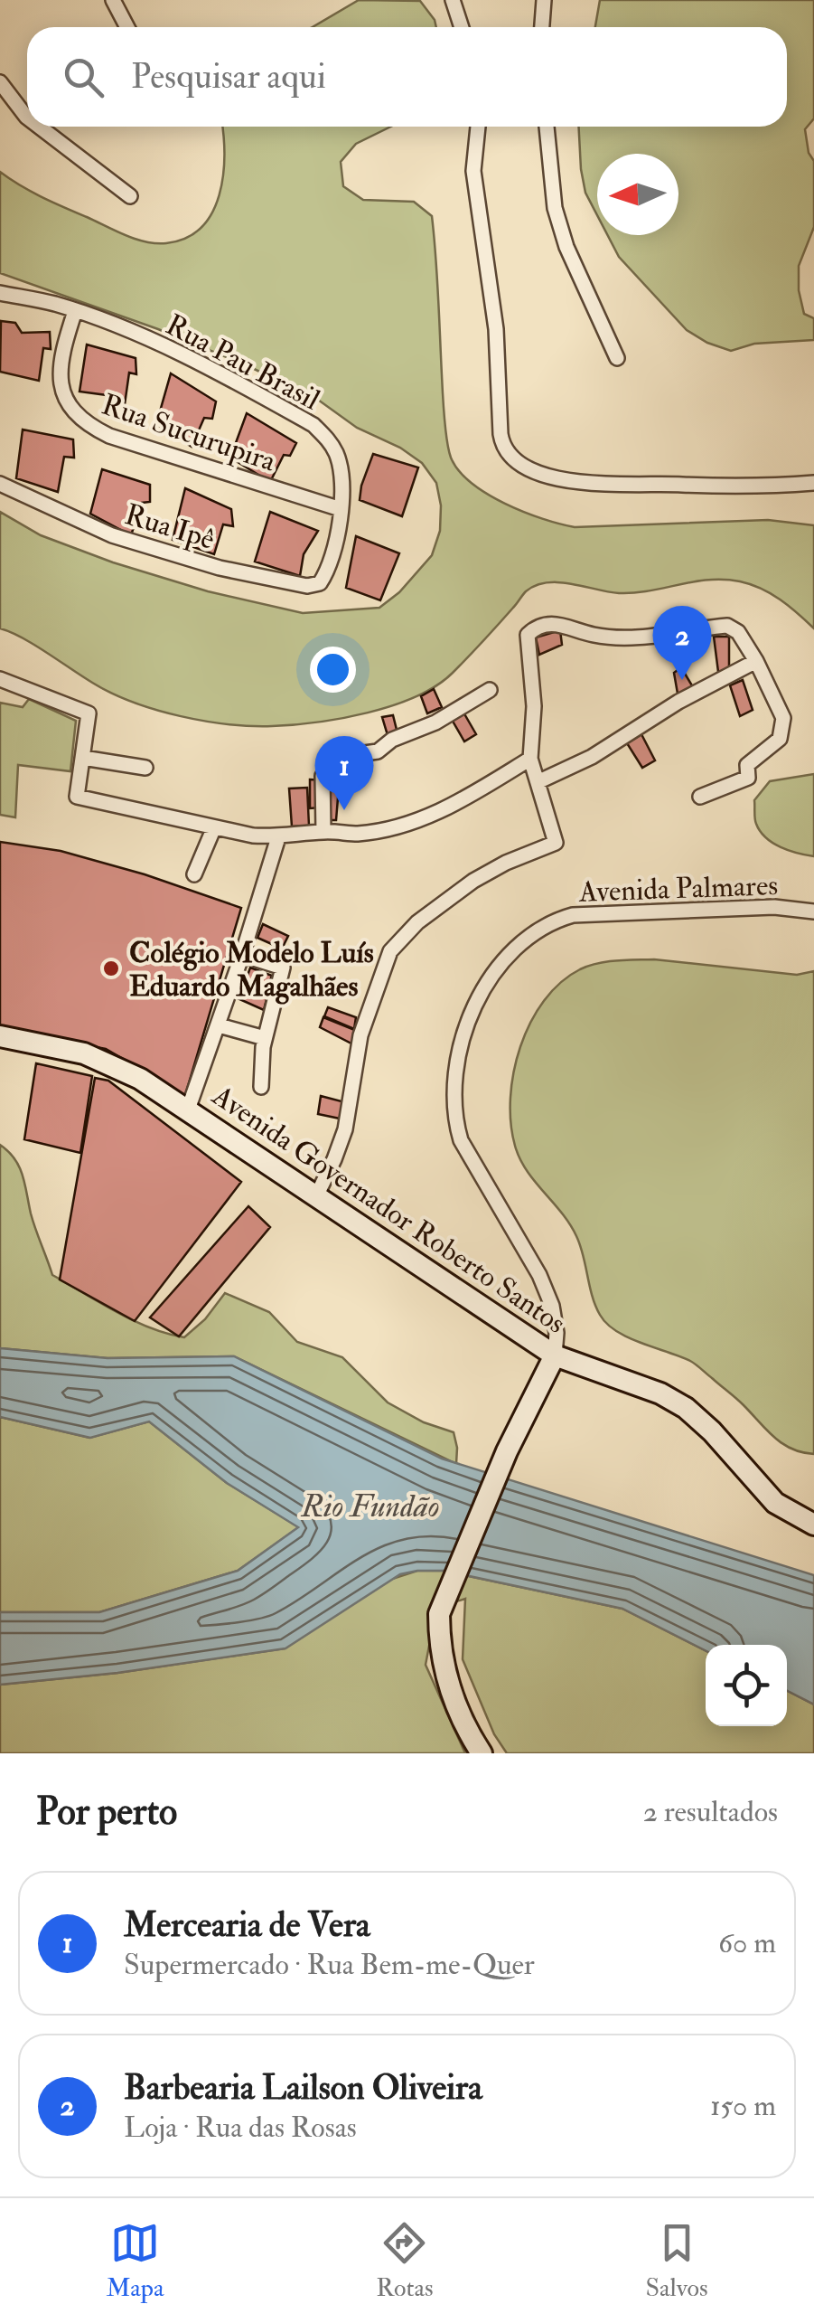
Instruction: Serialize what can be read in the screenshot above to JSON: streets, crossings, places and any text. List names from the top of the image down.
{
  "streets": {
    "main road": ["Avenida Governador Roberto Santos"],
    "street": [
      "Rua Pau Brasil",
      "Rua Sucurupira",
      "Rua Ipê",
      "Avenida Palmares"
    ]
  },
  "crossings": [
    ["Rua Pau Brasil", "Rua Sucurupira"],
    ["Rua Pau Brasil", "Rua Ipê"],
    ["Avenida Palmares", "Avenida Governador Roberto Santos"]
  ],
  "water": ["Rio Fundão"],
  "places": ["Colégio Modelo Luís Eduardo Magalhães"],
  "north": "left",
  "page": {
    "search": "Pesquisar aqui",
    "pins": ["2", "1"],
    "heading": ["Por perto", "2 resultados"],
    "list": [
      {
        "mark": "1",
        "name": "Mercearia de Vera",
        "note": "Supermercado · Rua Bem-me-Quer",
        "value": "60 m"
      },
      {
        "mark": "2",
        "name": "Barbearia Lailson Oliveira",
        "note": "Loja · Rua das Rosas",
        "value": "150 m"
      }
    ],
    "nav": ["Mapa", "Rotas", "Salvos"]
  }
}
